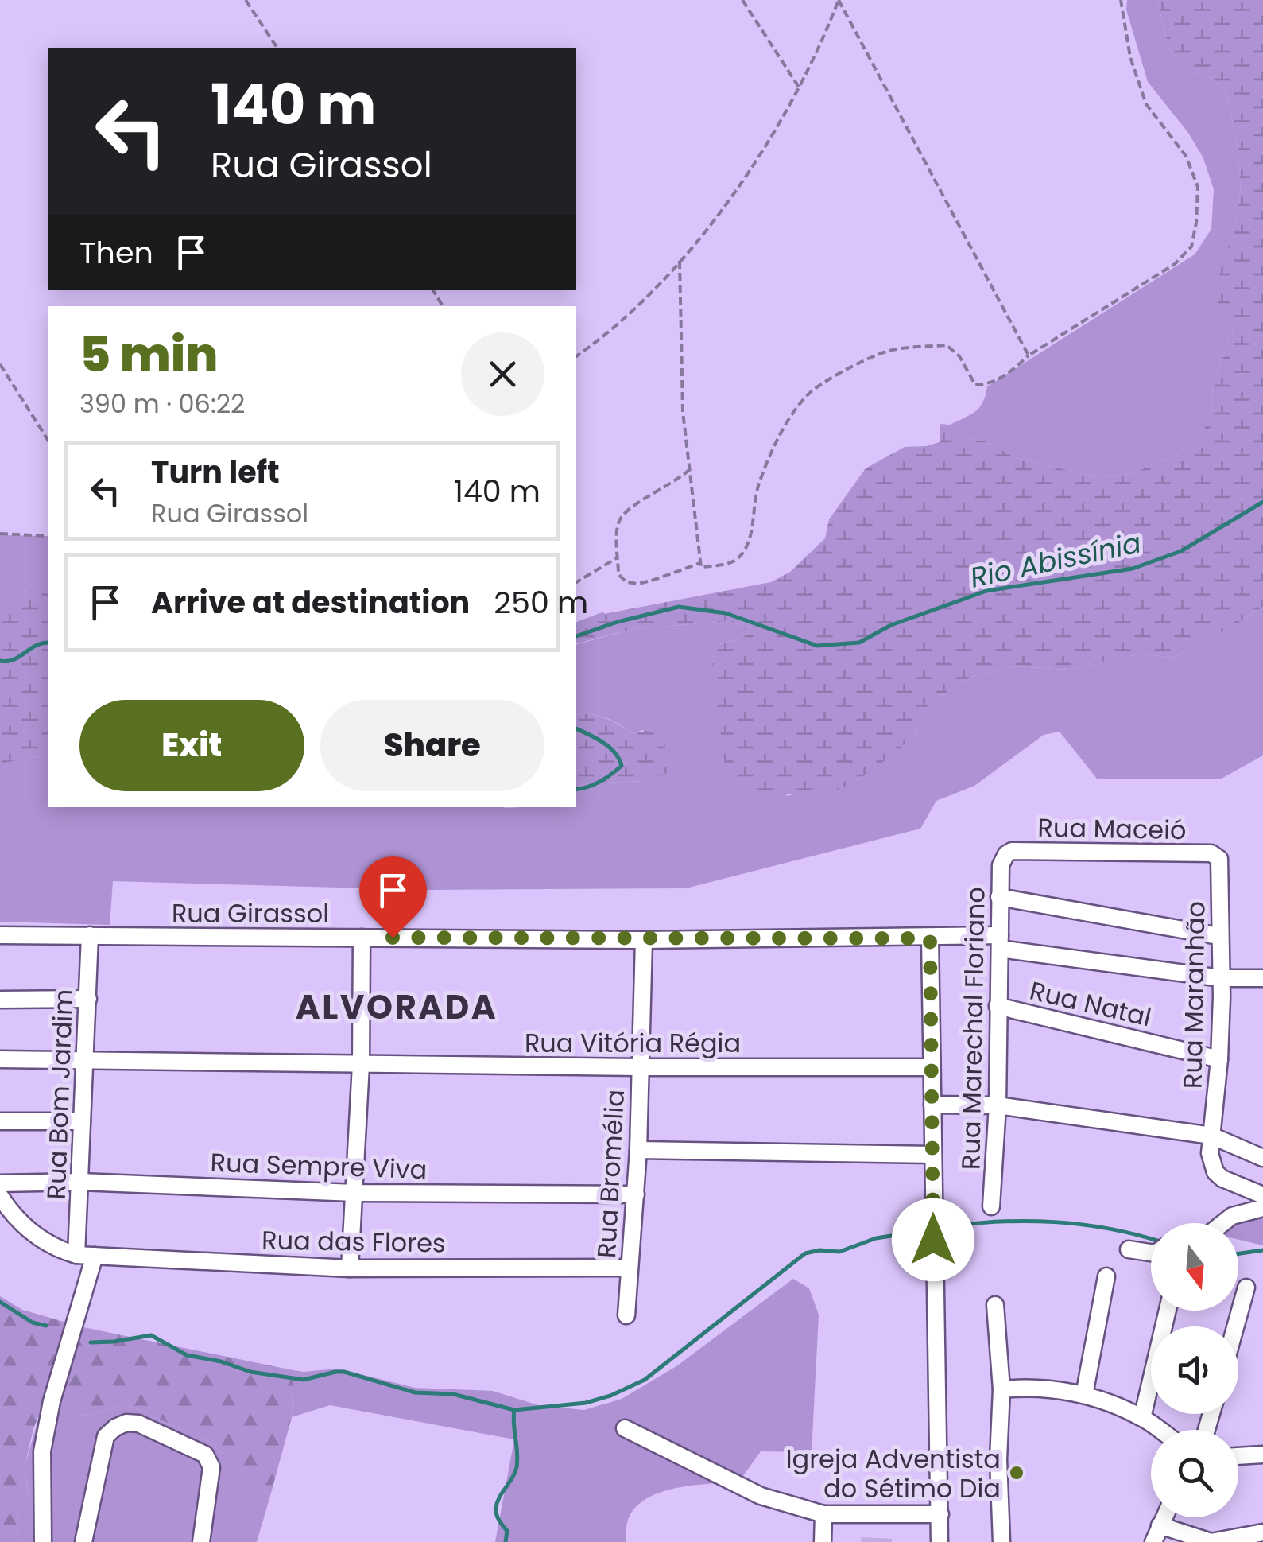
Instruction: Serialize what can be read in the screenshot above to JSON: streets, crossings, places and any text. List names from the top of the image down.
{
  "streets": {
    "street": [
      "Rua Maceió",
      "Rua Girassol",
      "Rua Maranhão",
      "Rua Natal",
      "Rua Marechal Floriano",
      "Rua Vitória Régia",
      "Rua Bom Jardim",
      "Rua Sempre Viva",
      "Rua Bromélia",
      "Rua das Flores"
    ]
  },
  "crossings": [
    ["Rua Maceió", "Rua Maranhão"],
    ["Rua Maceió", "Rua Marechal Floriano"],
    ["Rua Girassol", "Rua Maranhão"],
    ["Rua Girassol", "Rua Marechal Floriano"],
    ["Rua Girassol", "Rua Bom Jardim"],
    ["Rua Girassol", "Rua Bromélia"],
    ["Rua Maranhão", "Rua Natal"],
    ["Rua Natal", "Rua Marechal Floriano"],
    ["Rua Vitória Régia", "Rua Bom Jardim"],
    ["Rua Vitória Régia", "Rua Bromélia"],
    ["Rua Bom Jardim", "Rua Sempre Viva"],
    ["Rua Bom Jardim", "Rua das Flores"],
    ["Rua Sempre Viva", "Rua Bromélia"],
    ["Rua Bromélia", "Rua das Flores"]
  ],
  "districts": ["ALVORADA"],
  "water": ["Rio Abissínia"],
  "places": ["Igreja Adventista do Sétimo Dia"],
  "north": "bottom",
  "page": {
    "turn": ["140 m", "Rua Girassol"],
    "then": "Then",
    "heading": ["5 min", "390 m · 06:22"],
    "list": [
      {
        "name": "Turn left",
        "note": "Rua Girassol",
        "value": "140 m"
      },
      {
        "name": "Arrive at destination",
        "value": "250 m"
      }
    ],
    "buttons": ["Exit", "Share"]
  }
}
